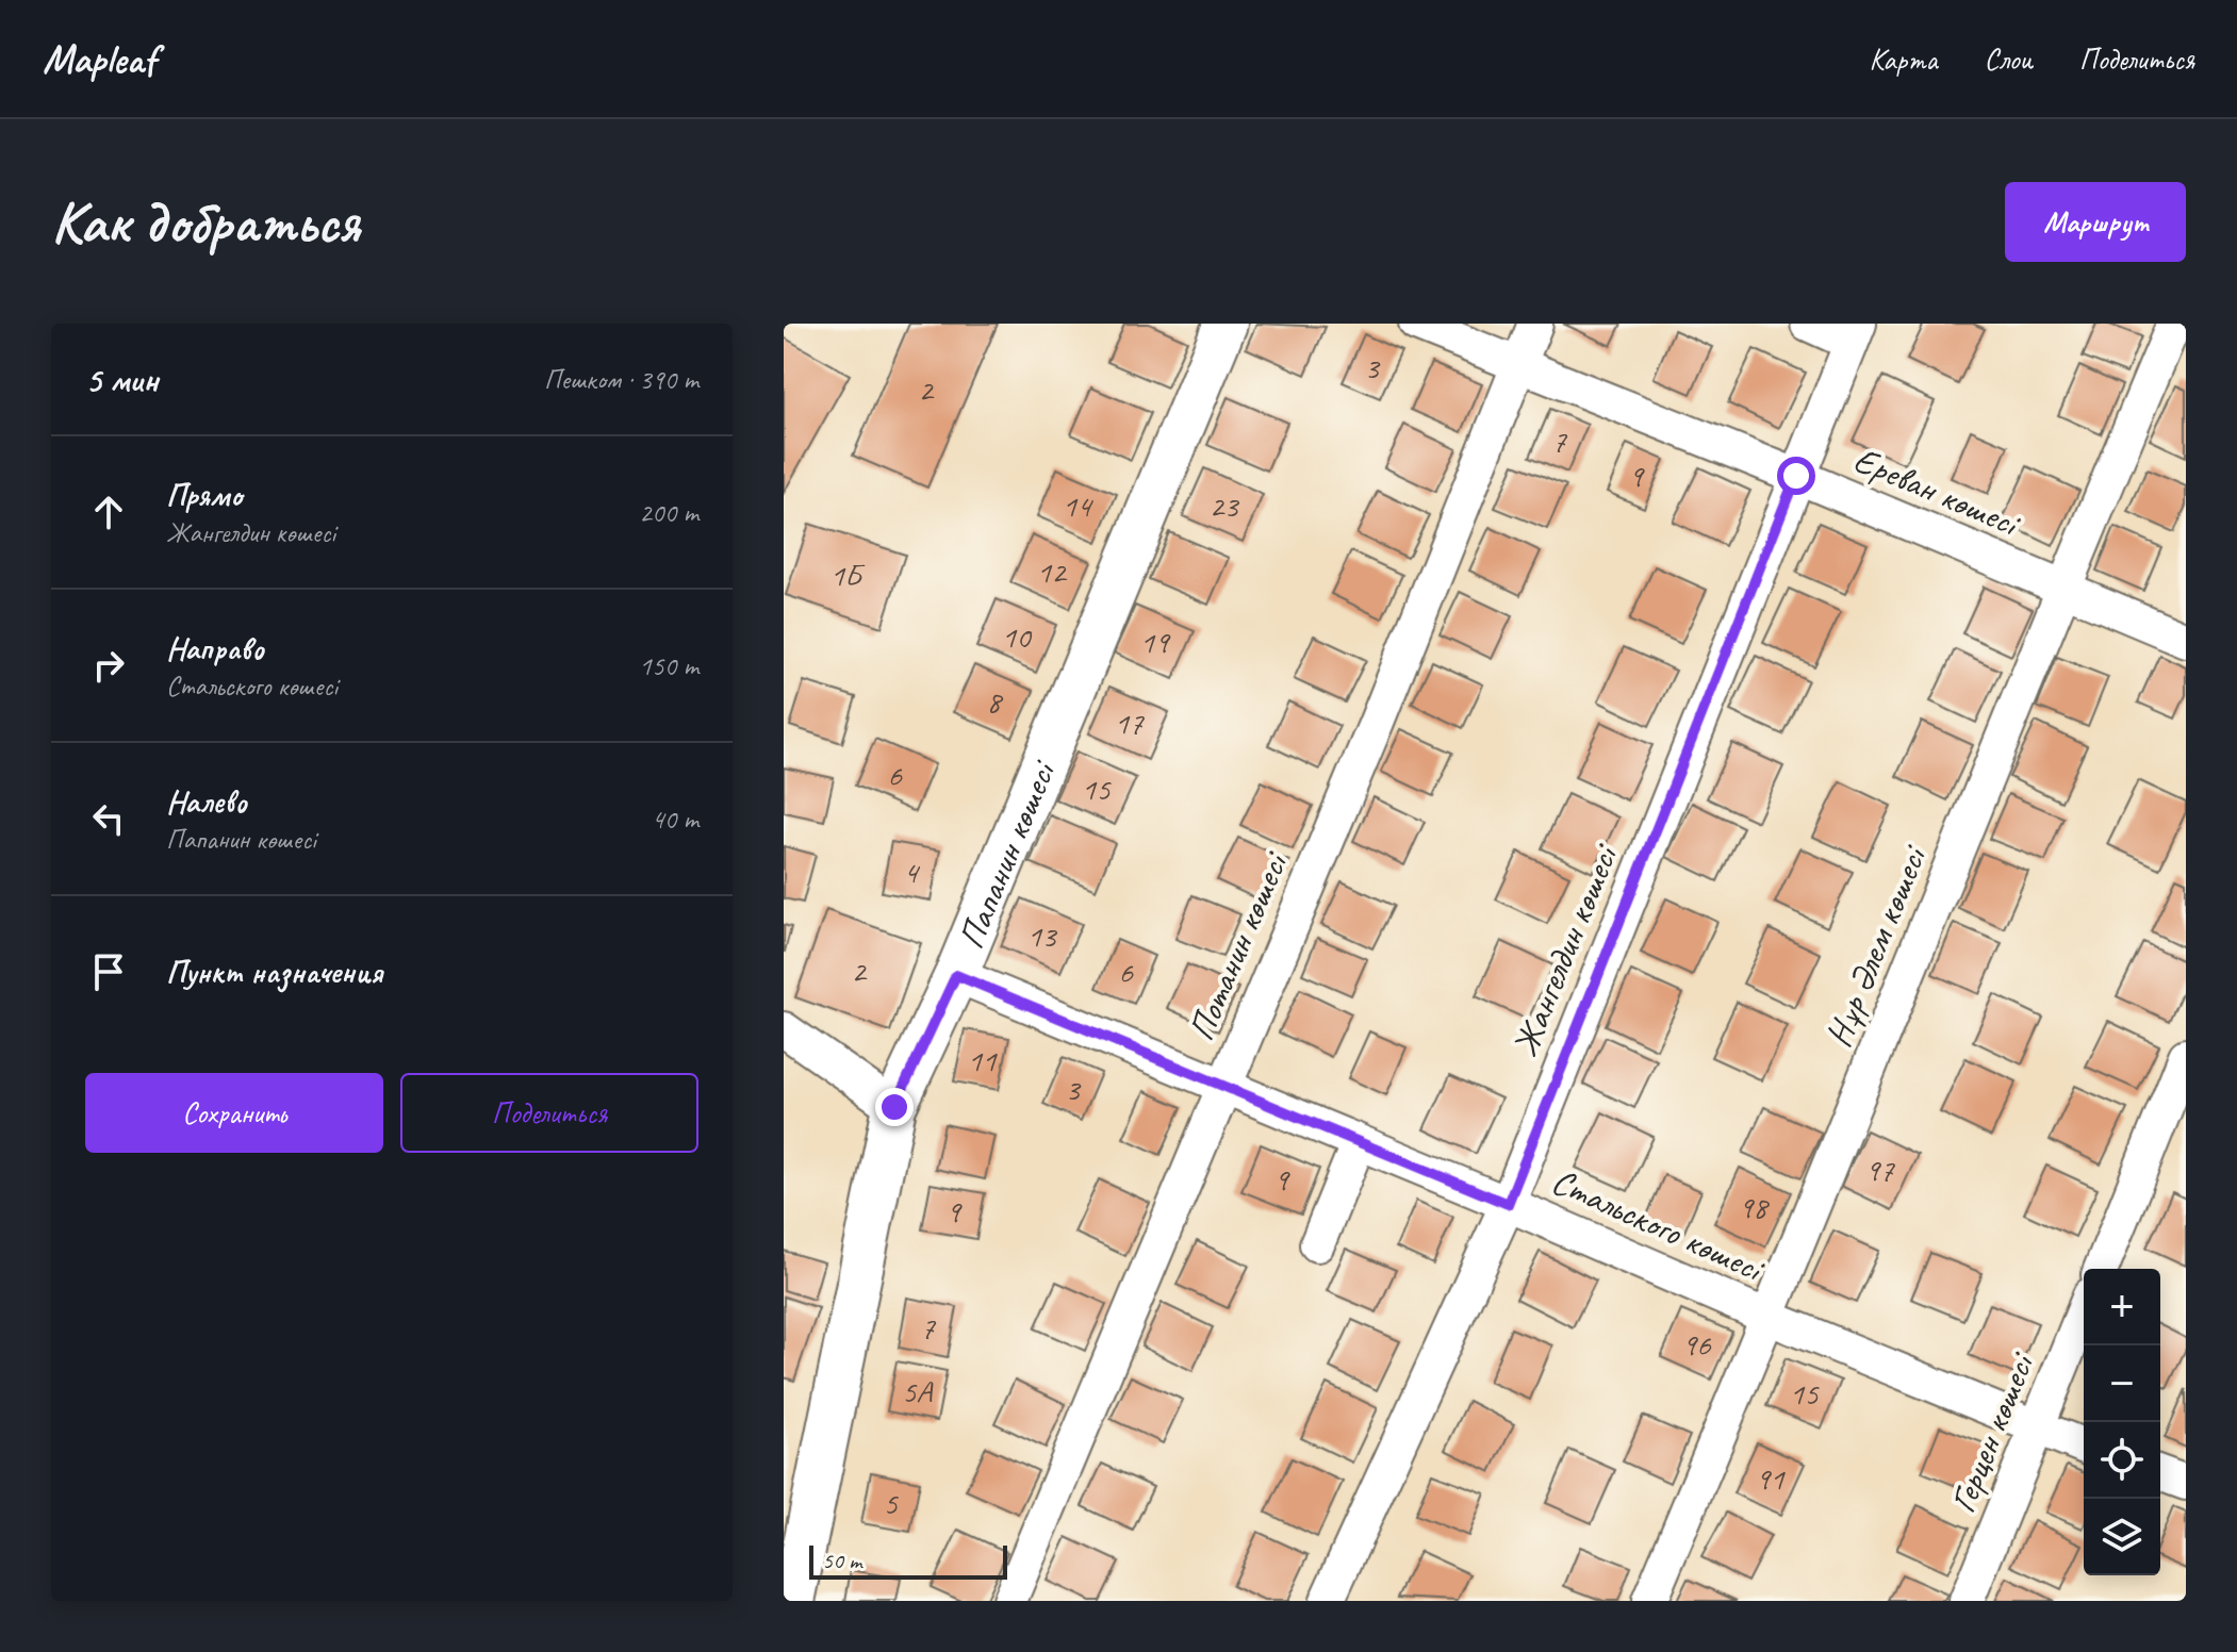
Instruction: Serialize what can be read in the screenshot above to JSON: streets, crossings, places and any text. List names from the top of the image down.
{
  "streets": {
    "main road": ["Папанин көшесі"],
    "street": [
      "Ереван көшесі",
      "Потанин көшесі",
      "Нұр Әлем көшесі",
      "Жангелдин көшесі",
      "Стальского көшесі",
      "Герцен көшесі"
    ]
  },
  "crossings": [
    ["Ереван көшесі", "Потанин көшесі"],
    ["Ереван көшесі", "Нұр Әлем көшесі"],
    ["Ереван көшесі", "Жангелдин көшесі"],
    ["Папанин көшесі", "Стальского көшесі"],
    ["Потанин көшесі", "Стальского көшесі"],
    ["Нұр Әлем көшесі", "Стальского көшесі"],
    ["Жангелдин көшесі", "Стальского көшесі"],
    ["Стальского көшесі", "Герцен көшесі"]
  ],
  "house_numbers": [
    "3",
    "2",
    "7",
    "9",
    "14",
    "23",
    "12",
    "1Б",
    "10",
    "19",
    "8",
    "17",
    "6",
    "15",
    "4",
    "13",
    "2",
    "6",
    "11",
    "3",
    "97",
    "9",
    "98",
    "9",
    "7",
    "96",
    "5А",
    "15",
    "91",
    "5"
  ],
  "scale_bar": "50 m",
  "page": {
    "header": "Mapleaf",
    "nav": ["Карта", "Слои", "Поделиться"],
    "buttons": [
      "Маршрут",
      ["Сохранить", "Поделиться"]
    ],
    "title": "Как добраться",
    "heading": ["5 мин", "Пешком · 390 m"],
    "list": [
      ["Прямо", "Жангелдин көшесі", "200 m"],
      ["Направо", "Стальского көшесі", "150 m"],
      ["Налево", "Папанин көшесі", "40 m"],
      "Пункт назначения"
    ],
    "map_buttons": ["+", "−"],
    "scale": "50 m"
  }
}
